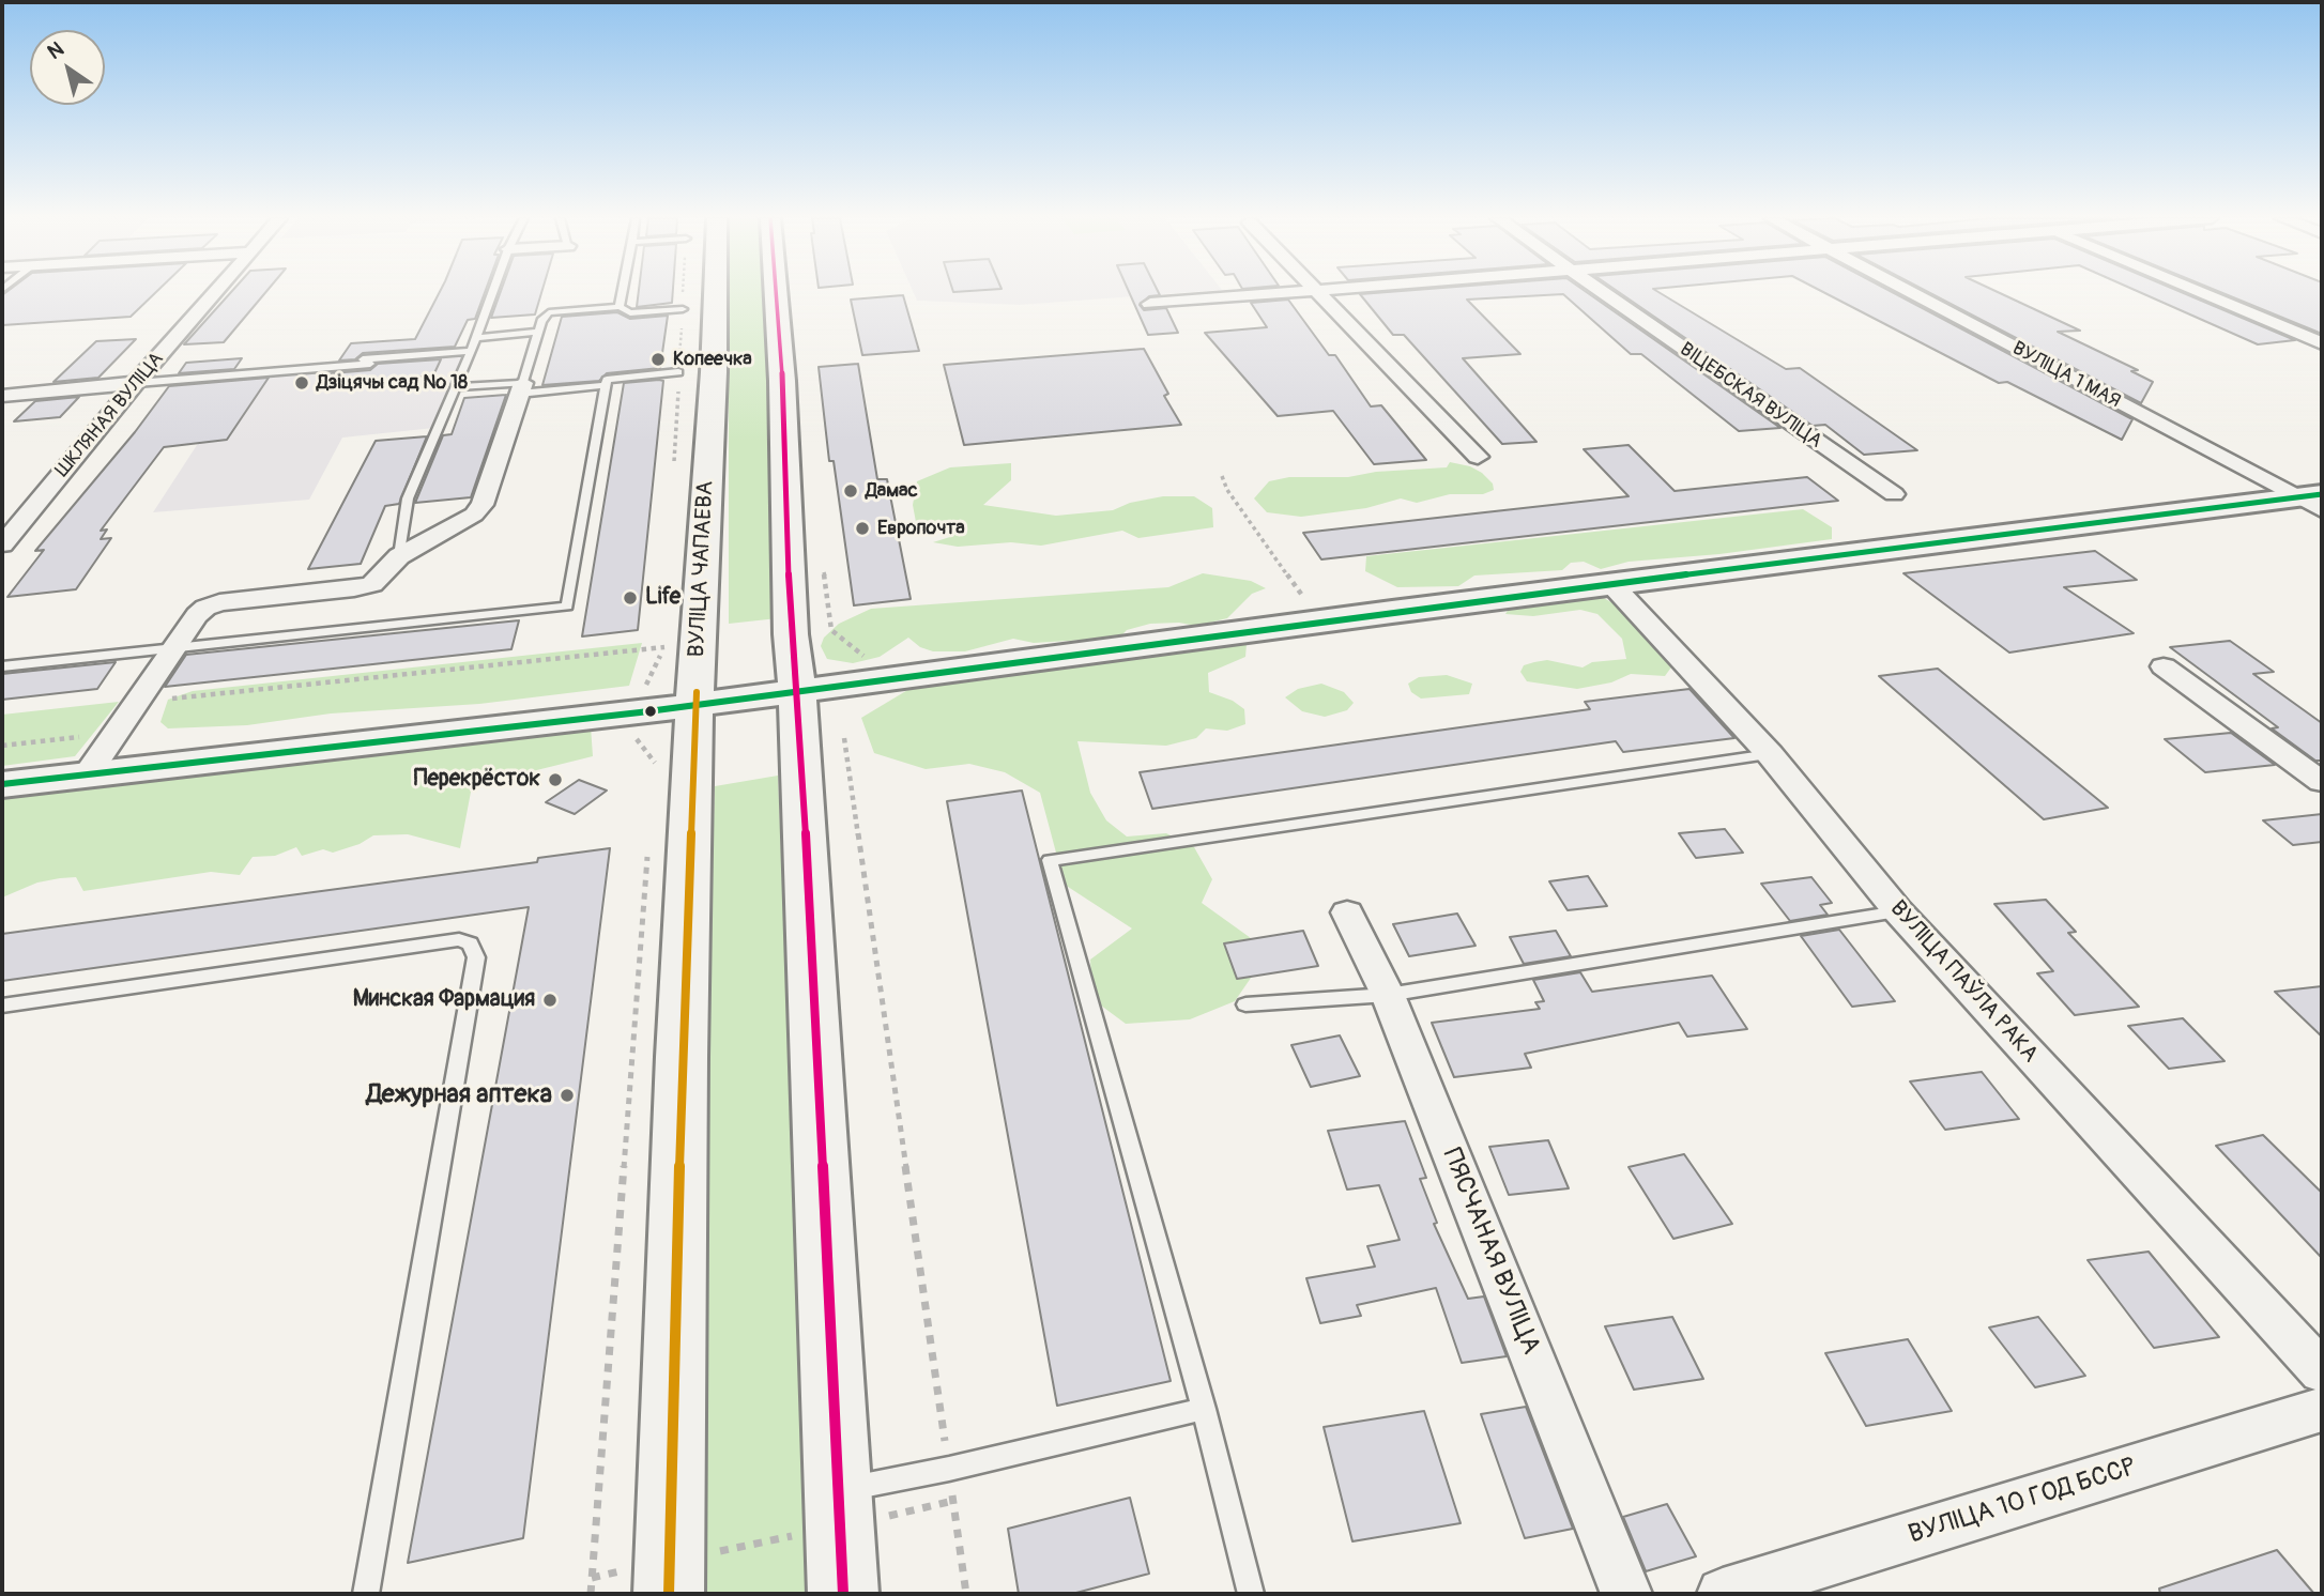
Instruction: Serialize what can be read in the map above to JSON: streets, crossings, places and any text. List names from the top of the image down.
{
  "streets": {
    "main road": ["ВУЛІЦА ЧАПАЕВА"],
    "street": [
      "ВУЛІЦА 1 МАЯ",
      "ВІЦЕБСКАЯ ВУЛІЦА",
      "ШКЛЯНАЯ ВУЛІЦА",
      "ВУЛІЦА ПАЎЛА РАКА",
      "ПЯСЧАНАЯ ВУЛІЦА",
      "ВУЛІЦА 10 ГОД БССР"
    ]
  },
  "places": [
    "Копеечка",
    "Дзіцячы сад № 18",
    "Дамас",
    "Европочта",
    "Life",
    "Перекрёсток",
    "Минская Фармация",
    "Дежурная аптека"
  ],
  "north": "top left"
}
